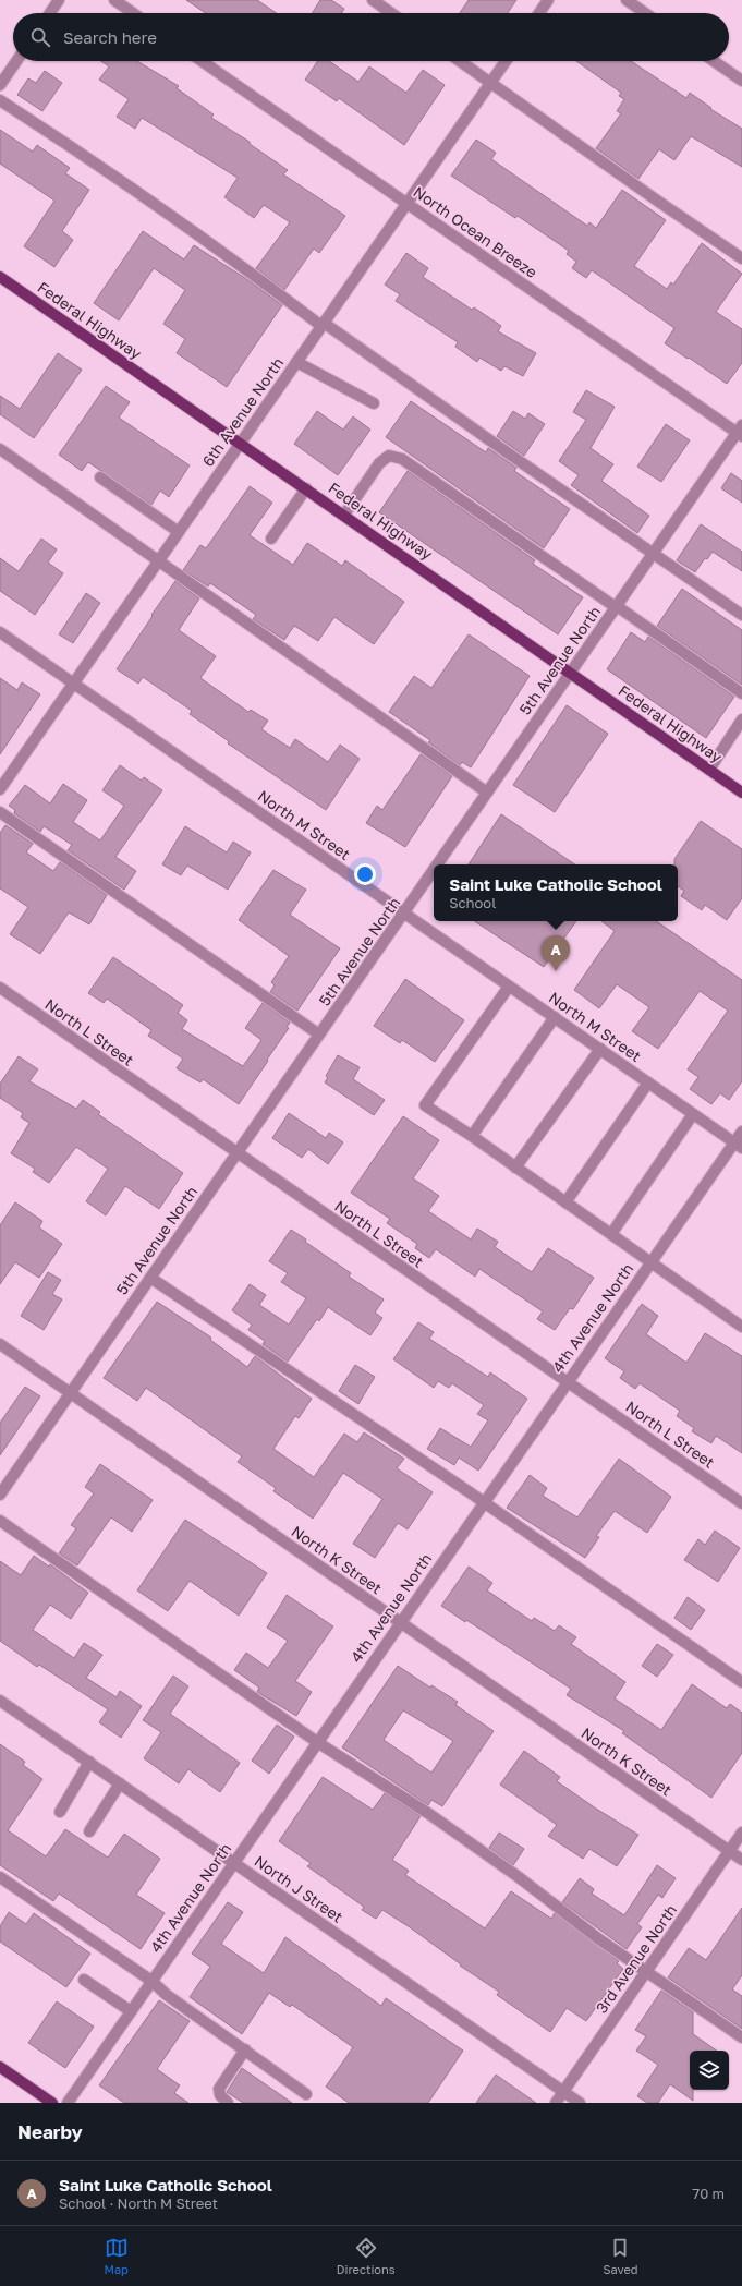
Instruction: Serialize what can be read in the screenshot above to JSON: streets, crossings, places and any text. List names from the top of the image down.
{
  "streets": {
    "main road": ["Federal Highway"],
    "street": [
      "North Ocean Breeze",
      "6th Avenue North",
      "5th Avenue North",
      "North M Street",
      "North L Street",
      "4th Avenue North",
      "North K Street",
      "North J Street",
      "3rd Avenue North"
    ]
  },
  "crossings": [
    ["North Ocean Breeze", "6th Avenue North"],
    ["North Ocean Breeze", "5th Avenue North"],
    ["Federal Highway", "6th Avenue North"],
    ["Federal Highway", "5th Avenue North"],
    ["6th Avenue North", "North M Street"],
    ["5th Avenue North", "North M Street"],
    ["5th Avenue North", "North L Street"],
    ["5th Avenue North", "North K Street"],
    ["North M Street", "4th Avenue North"],
    ["North L Street", "4th Avenue North"],
    ["4th Avenue North", "North K Street"],
    ["4th Avenue North", "North J Street"],
    ["North K Street", "3rd Avenue North"],
    ["North J Street", "3rd Avenue North"]
  ],
  "page": {
    "search": "Search here",
    "popup": ["Saint Luke Catholic School", "School"],
    "pins": "A",
    "heading": "Nearby",
    "list": [
      {
        "mark": "A",
        "name": "Saint Luke Catholic School",
        "note": "School · North M Street",
        "value": "70 m"
      }
    ],
    "nav": ["Map", "Directions", "Saved"]
  }
}
